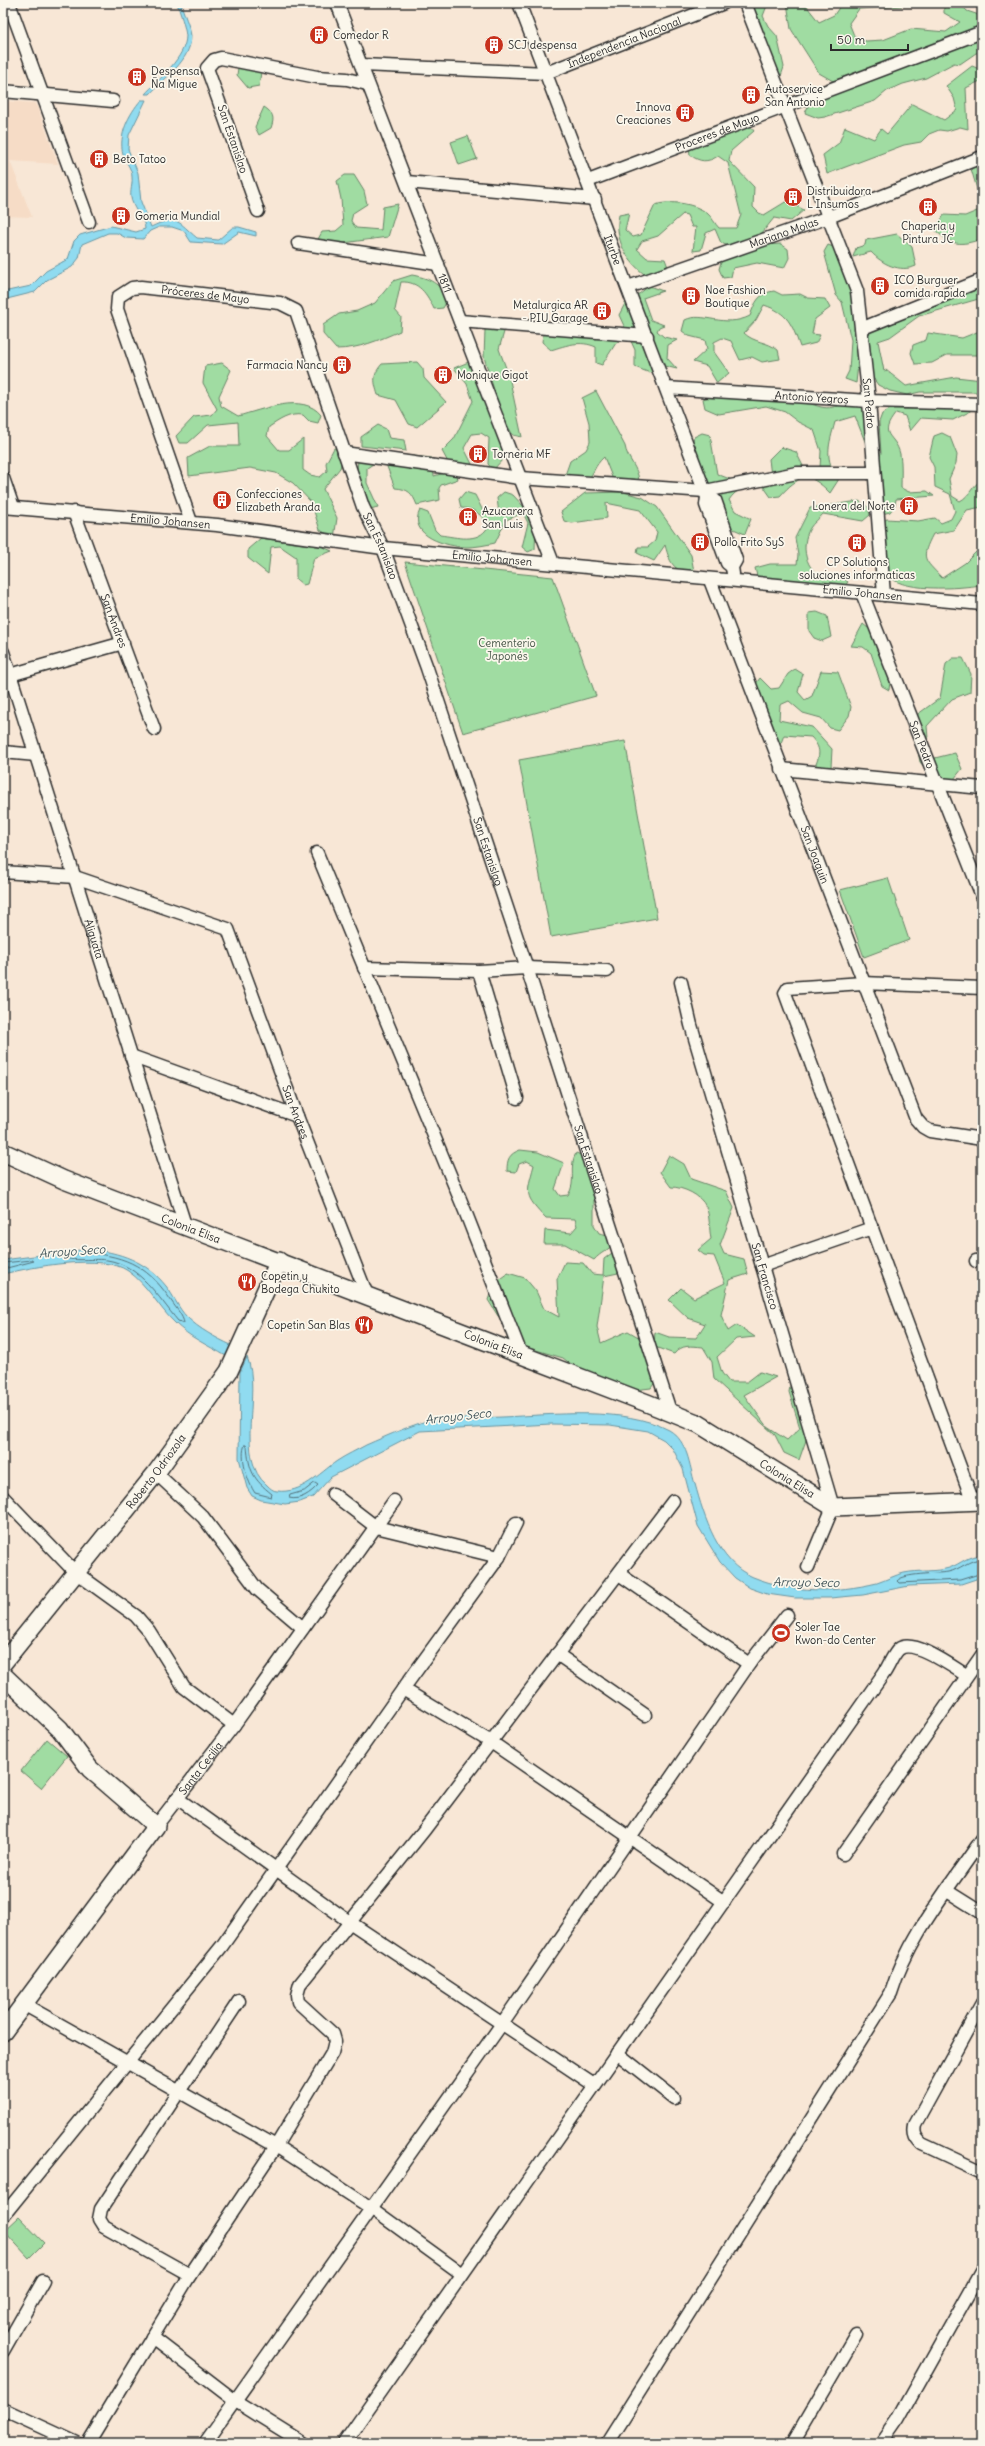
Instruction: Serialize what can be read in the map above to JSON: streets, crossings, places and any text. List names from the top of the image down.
{
  "streets": {
    "street": [
      "Independencia Nacional",
      "Proceres de Mayo",
      "San Estanislao",
      "Mariano Molas",
      "Iturbe",
      "1811",
      "Próceres de Mayo",
      "Antonio Yegros",
      "San Pedro",
      "Emilio Johansen",
      "San Andres",
      "San Joaquin",
      "Aliguata",
      "Colonia Elisa",
      "San Francisco",
      "Roberto Odriozola",
      "Santa Cecilia"
    ]
  },
  "crossings": [
    ["Independencia Nacional", "Iturbe"],
    ["Proceres de Mayo", "Iturbe"],
    ["Proceres de Mayo", "San Pedro"],
    ["San Estanislao", "1811"],
    ["San Estanislao", "Próceres de Mayo"],
    ["San Estanislao", "Emilio Johansen"],
    ["San Estanislao", "Colonia Elisa"],
    ["Mariano Molas", "Iturbe"],
    ["Mariano Molas", "San Pedro"],
    ["Iturbe", "Antonio Yegros"],
    ["Iturbe", "Emilio Johansen"],
    ["1811", "Emilio Johansen"],
    ["Próceres de Mayo", "Emilio Johansen"],
    ["Antonio Yegros", "San Pedro"],
    ["San Pedro", "Emilio Johansen"],
    ["Emilio Johansen", "San Andres"],
    ["Emilio Johansen", "San Joaquin"],
    ["San Andres", "Aliguata"],
    ["San Andres", "Colonia Elisa"],
    ["Aliguata", "Colonia Elisa"],
    ["Colonia Elisa", "San Francisco"],
    ["Colonia Elisa", "Roberto Odriozola"]
  ],
  "water": ["Arroyo Seco"],
  "parks": ["Cementerio Japonés"],
  "places": {
    "building": [
      "Comedor R",
      "SCJ despensa",
      "Despensa Ña Migue",
      "Autoservice San Antonio",
      "Innova Creaciones",
      "Beto Tatoo",
      "Distribuidora L Insumos",
      "Chaperia y Pintura JC",
      "Gomeria Mundial",
      "ICO Burguer comida rapida",
      "Noe Fashion Boutique",
      "Metalurgica AR - PIU Garage",
      "Farmacia Nancy",
      "Monique Gigot",
      "Torneria MF",
      "Confecciones Elizabeth Aranda",
      "Lonera del Norte",
      "Azucarera San Luis",
      "Pollo Frito SyS",
      "CP Solutions soluciones informaticas"
    ],
    "restaurant": ["Copetin y Bodega Chukito", "Copetin San Blas"],
    "sports": ["Soler Tae Kwon-do Center"]
  },
  "scale_bar": "50 m"
}
